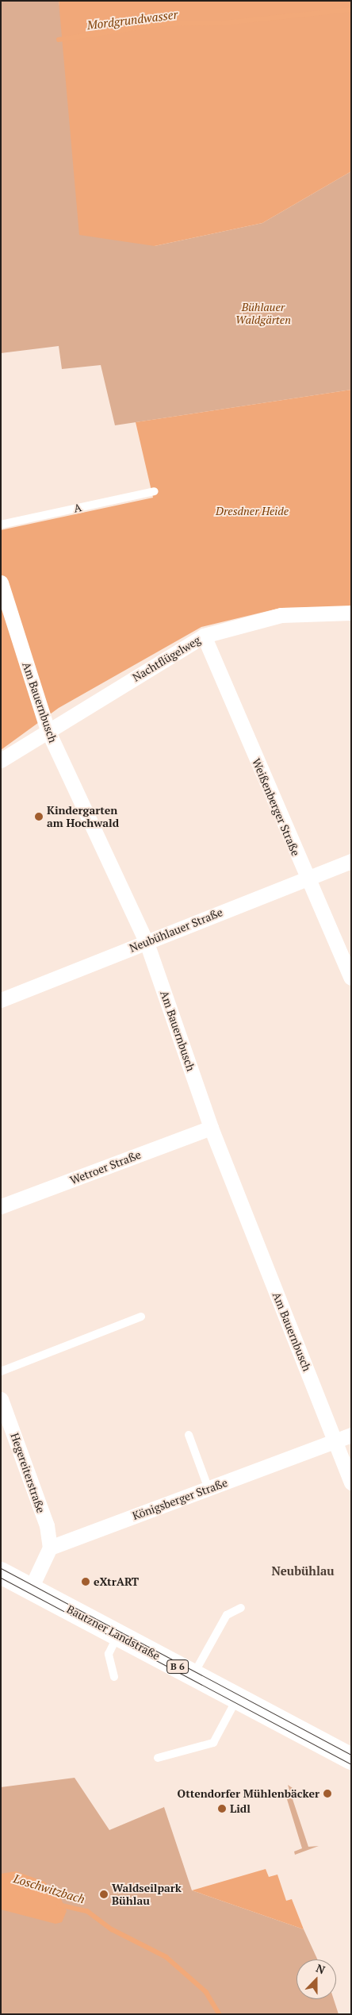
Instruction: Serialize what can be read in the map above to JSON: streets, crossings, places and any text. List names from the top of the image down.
{
  "streets": {
    "main road": ["Bautzner Landstraße", "B 6"],
    "street": [
      "Nachtflügelweg",
      "Am Bauernbusch",
      "Weißenberger Straße",
      "Neubühlauer Straße",
      "Wetroer Straße",
      "Hegereiterstraße",
      "Königsberger Straße"
    ],
    "lane": ["A"]
  },
  "crossings": [
    ["Nachtflügelweg", "Am Bauernbusch"],
    ["Nachtflügelweg", "Weißenberger Straße"],
    ["Am Bauernbusch", "Neubühlauer Straße"],
    ["Am Bauernbusch", "Wetroer Straße"],
    ["Am Bauernbusch", "Königsberger Straße"],
    ["Weißenberger Straße", "Neubühlauer Straße"],
    ["Hegereiterstraße", "Königsberger Straße"]
  ],
  "districts": ["Neubühlau"],
  "water": ["Mordgrundwasser", "Loschwitzbach"],
  "parks": ["Bühlauer Waldgärten", "Dresdner Heide"],
  "places": [
    "Kindergarten am Hochwald",
    "eXtrART",
    "Ottendorfer Mühlenbäcker",
    "Lidl",
    "Waldseilpark Bühlau"
  ],
  "north": "top"
}
